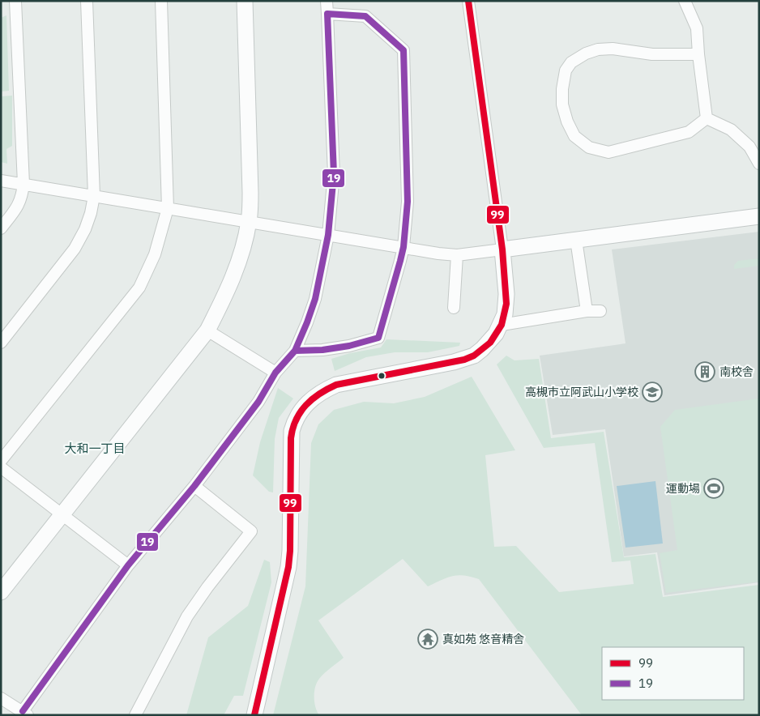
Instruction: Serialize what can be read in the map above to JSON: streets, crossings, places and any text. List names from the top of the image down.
{
  "districts": ["大和一丁目"],
  "places": {
    "building": ["南校舎"],
    "school or university": ["高槻市立阿武山小学校"],
    "sports": ["運動場"],
    "temple": ["真如苑 悠音精舎"]
  },
  "lines": ["transit line 99", "transit line 19"],
  "legend": ["99", "19"]
}
